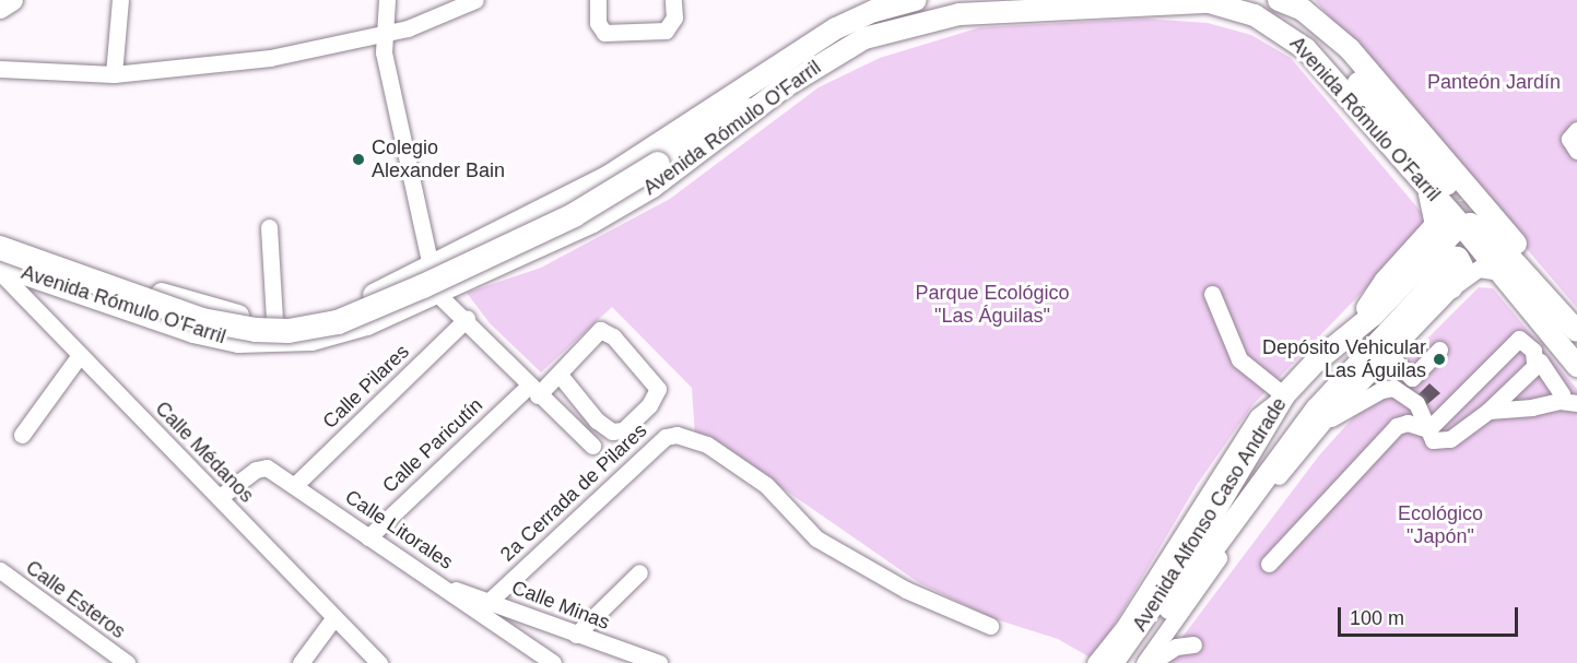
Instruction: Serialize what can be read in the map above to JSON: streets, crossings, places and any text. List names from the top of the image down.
{
  "streets": {
    "main road": ["Avenida Rómulo O'Farril", "Avenida Alfonso Caso Andrade"],
    "street": [
      "Calle Pilares",
      "Calle Paricutín",
      "Calle Médanos",
      "2a Cerrada de Pilares",
      "Calle Litorales",
      "Calle Esteros",
      "Calle Minas"
    ]
  },
  "crossings": [
    ["Avenida Rómulo O'Farril", "Avenida Alfonso Caso Andrade"],
    ["Calle Pilares", "Calle Litorales"],
    ["Calle Paricutín", "Calle Litorales"],
    ["Calle Médanos", "Calle Litorales"],
    ["2a Cerrada de Pilares", "Calle Minas"],
    ["Calle Litorales", "Calle Minas"]
  ],
  "parks": ["Panteón Jardín", "Parque Ecológico \"Las Águilas\"", "Ecológico \"Japón\""],
  "places": ["Colegio Alexander Bain", "Depósito Vehicular Las Águilas"],
  "scale_bar": "100 m"
}
